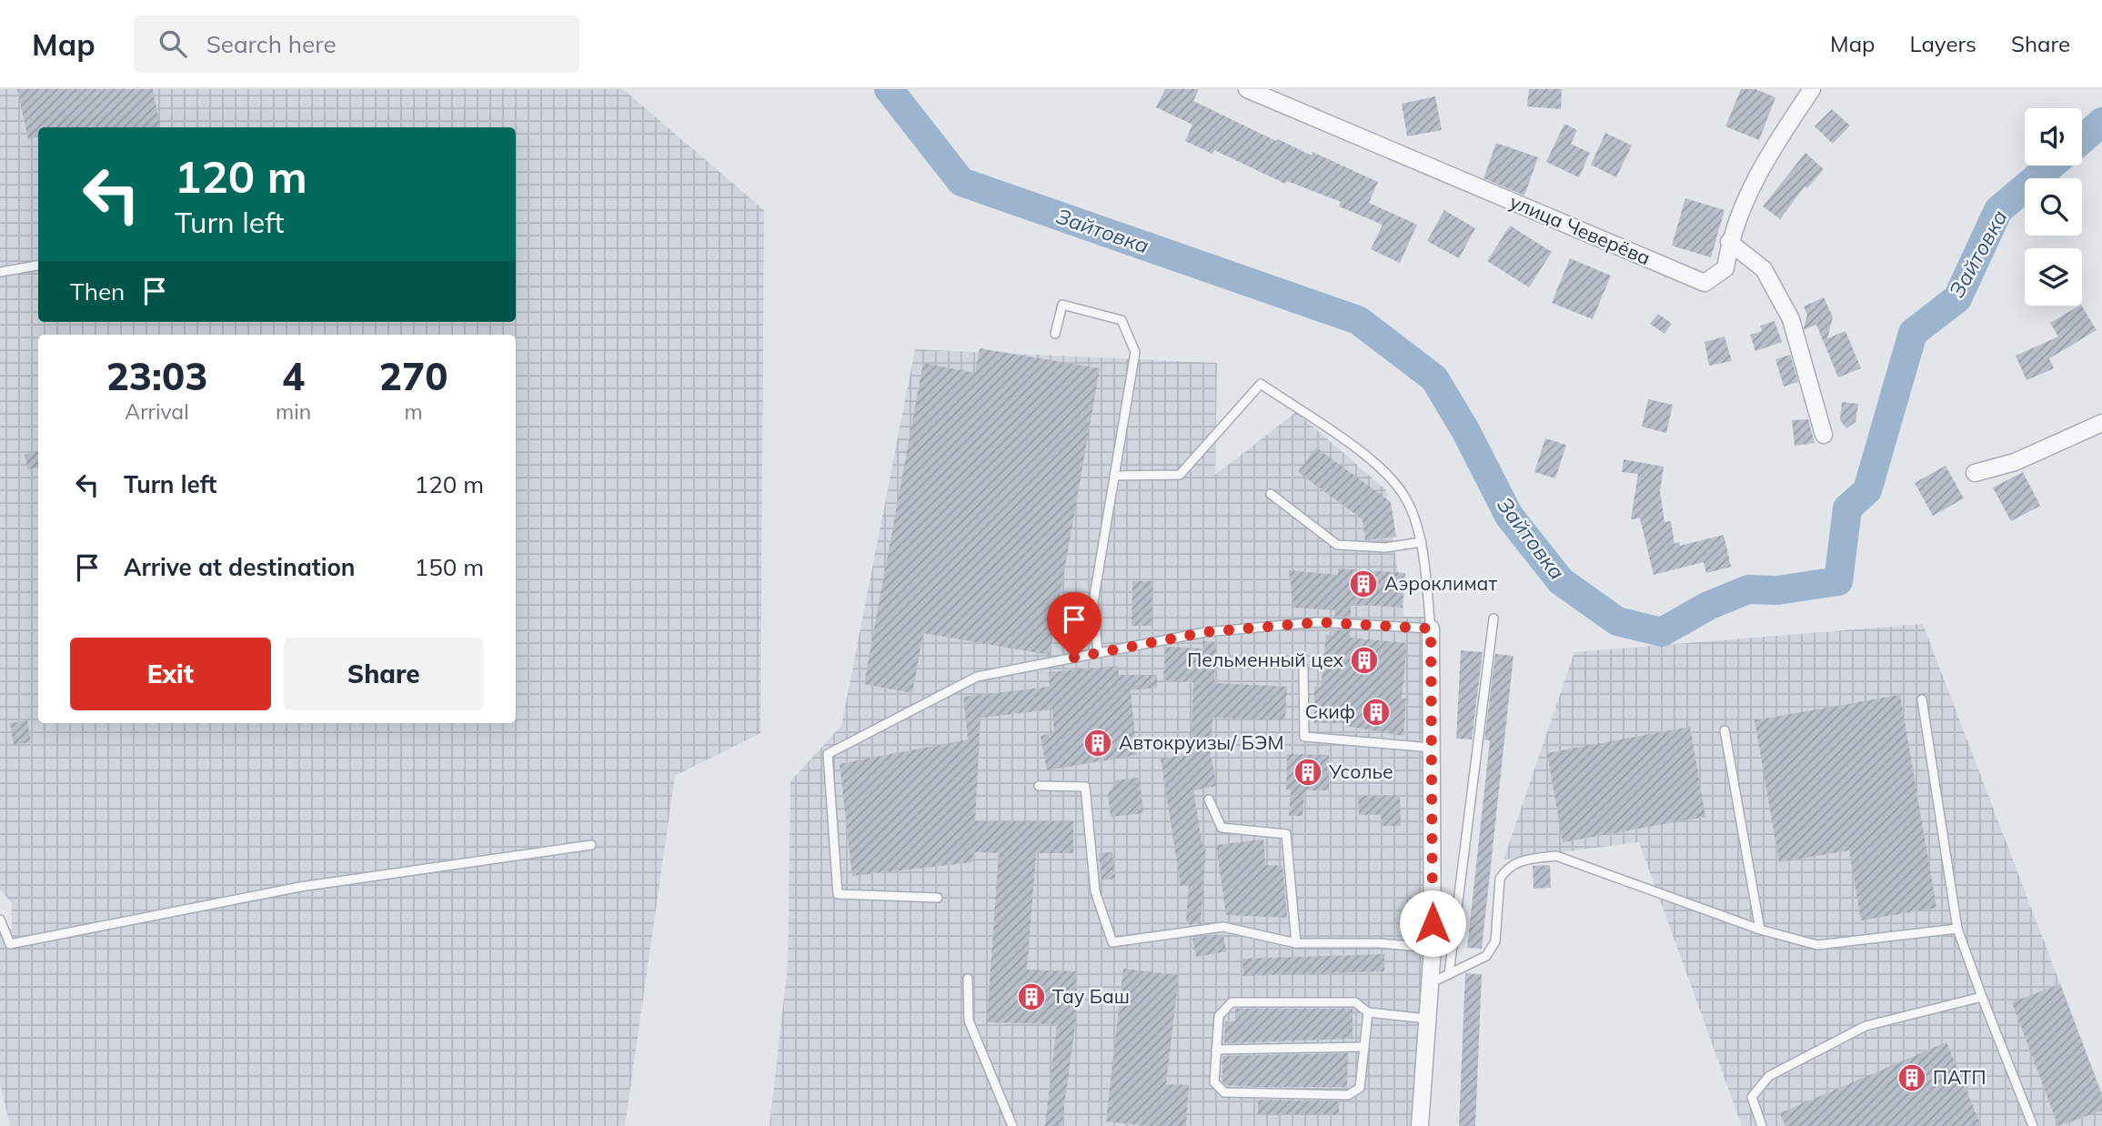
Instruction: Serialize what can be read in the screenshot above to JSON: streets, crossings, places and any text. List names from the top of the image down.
{
  "streets": {
    "street": ["улица Чеверёва"]
  },
  "water": ["Зайтовка"],
  "places": {
    "building": [
      "Аэроклимат",
      "Пельменный цех",
      "Скиф",
      "Автокруизы/ БЭМ",
      "Усолье",
      "Тау Баш",
      "ПАТП"
    ]
  },
  "page": {
    "header": "Map",
    "search": "Search here",
    "nav": ["Map", "Layers", "Share"],
    "turn": ["120 m", "Turn left"],
    "then": "Then",
    "eta": [
      "23:03",
      "Arrival",
      "4",
      "min",
      "270",
      "m"
    ],
    "list": [
      {
        "name": "Turn left",
        "value": "120 m"
      },
      {
        "name": "Arrive at destination",
        "value": "150 m"
      }
    ],
    "buttons": ["Exit", "Share"]
  }
}
